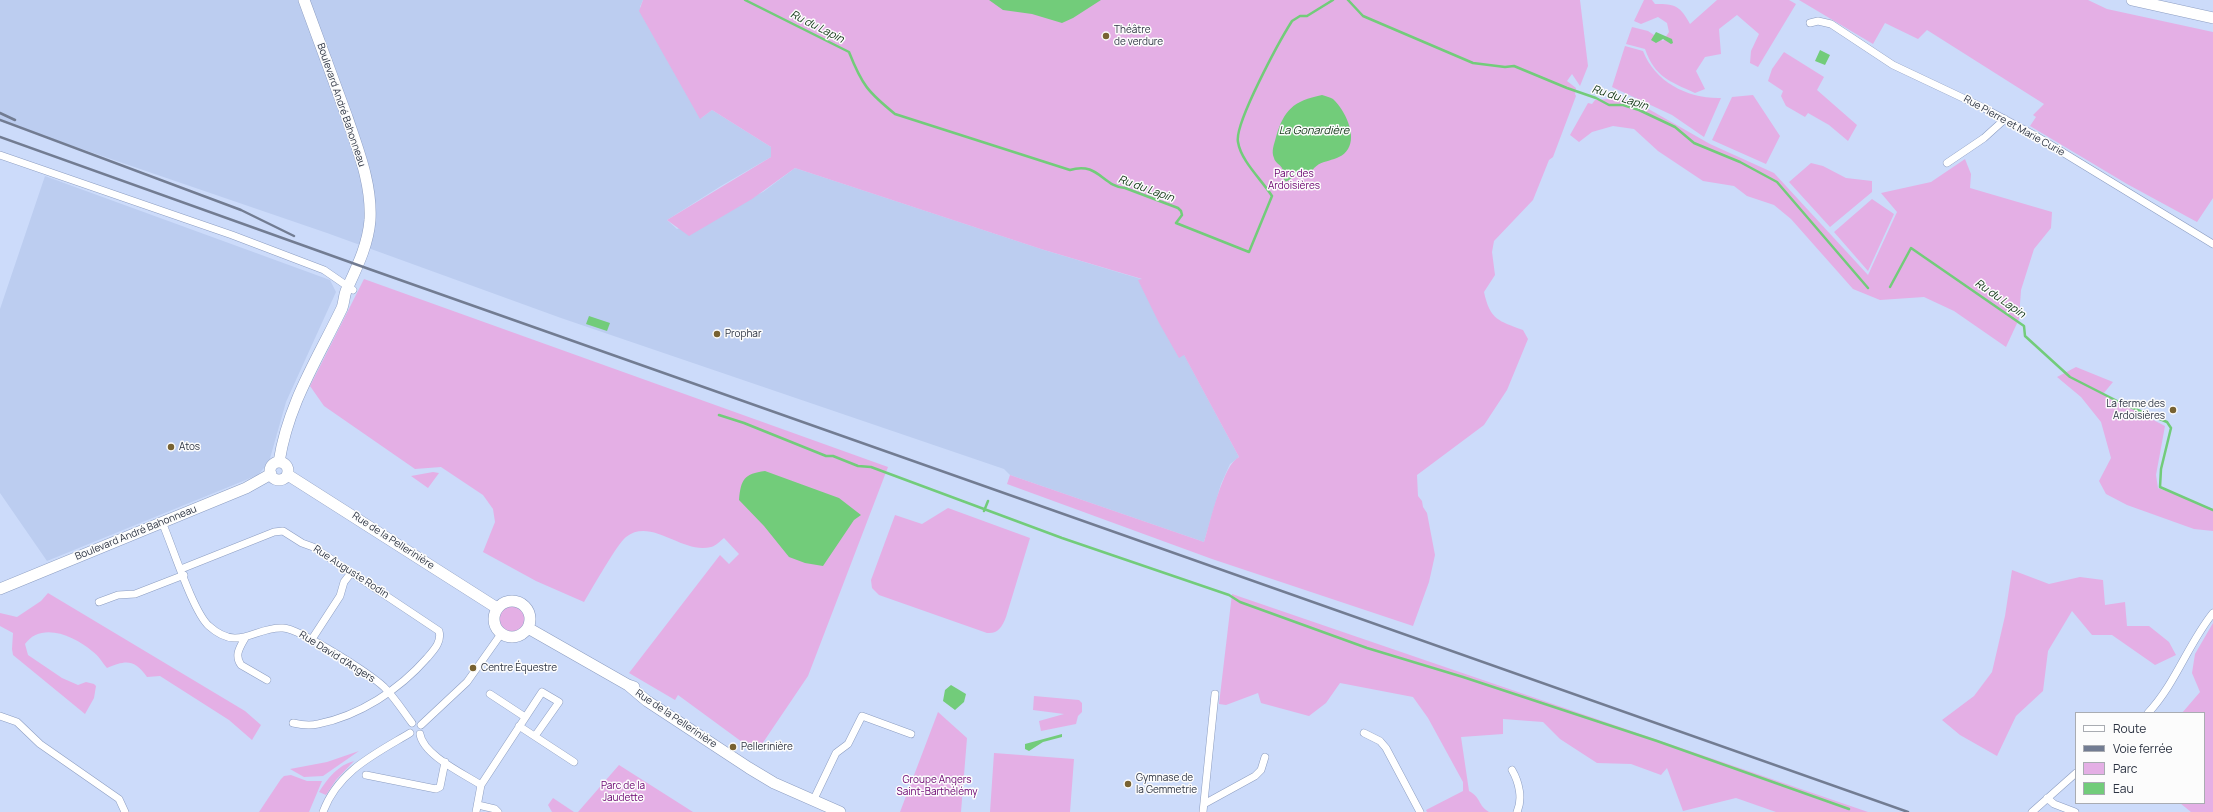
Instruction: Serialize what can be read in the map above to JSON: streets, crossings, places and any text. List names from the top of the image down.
{
  "streets": {
    "street": [
      "Boulevard André Bahonneau",
      "Rue Pierre et Marie Curie",
      "Rue de la Pellerinière",
      "Rue Auguste Rodin",
      "Rue David d’Angers"
    ]
  },
  "crossings": [
    ["Boulevard André Bahonneau", "Rue de la Pellerinière"],
    ["Boulevard André Bahonneau", "Rue David d’Angers"],
    ["Rue Auguste Rodin", "Rue David d’Angers"]
  ],
  "water": ["Ru du Lapin", "La Gonardière"],
  "parks": ["Parc des Ardoisières", "Groupe Angers Saint-Barthélémy", "Parc de la Jaudette"],
  "places": [
    "Théâtre de verdure",
    "Prophar",
    "La ferme des Ardoisières",
    "Atos",
    "Centre Équestre",
    "Pellerinière",
    "Gymnase de la Gemmetrie"
  ],
  "legend": [
    "Route",
    "Voie ferrée",
    "Parc",
    "Eau"
  ]
}
